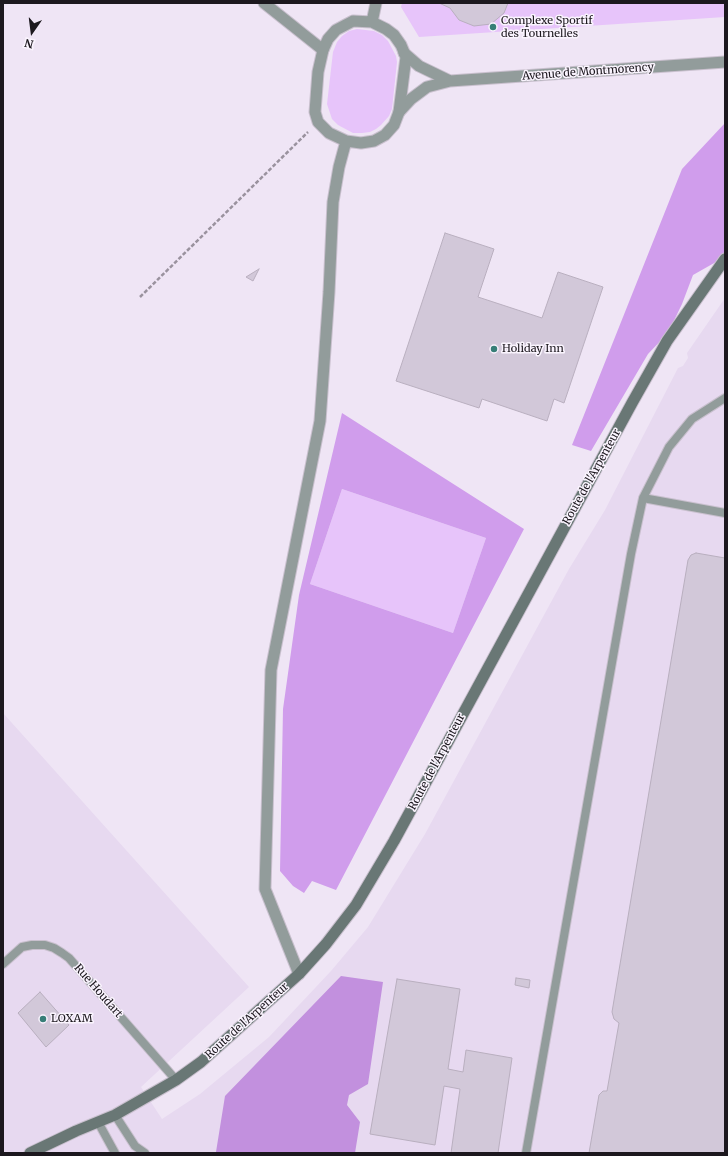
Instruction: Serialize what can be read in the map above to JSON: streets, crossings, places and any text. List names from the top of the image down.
{
  "streets": {
    "main road": ["Route de l'Arpenteur"],
    "street": ["Avenue de Montmorency"],
    "lane": ["Rue Houdart"]
  },
  "crossings": [
    ["Route de l'Arpenteur", "Rue Houdart"]
  ],
  "places": ["Complexe Sportif des Tournelles", "Holiday Inn", "LOXAM"],
  "north": "bottom"
}
